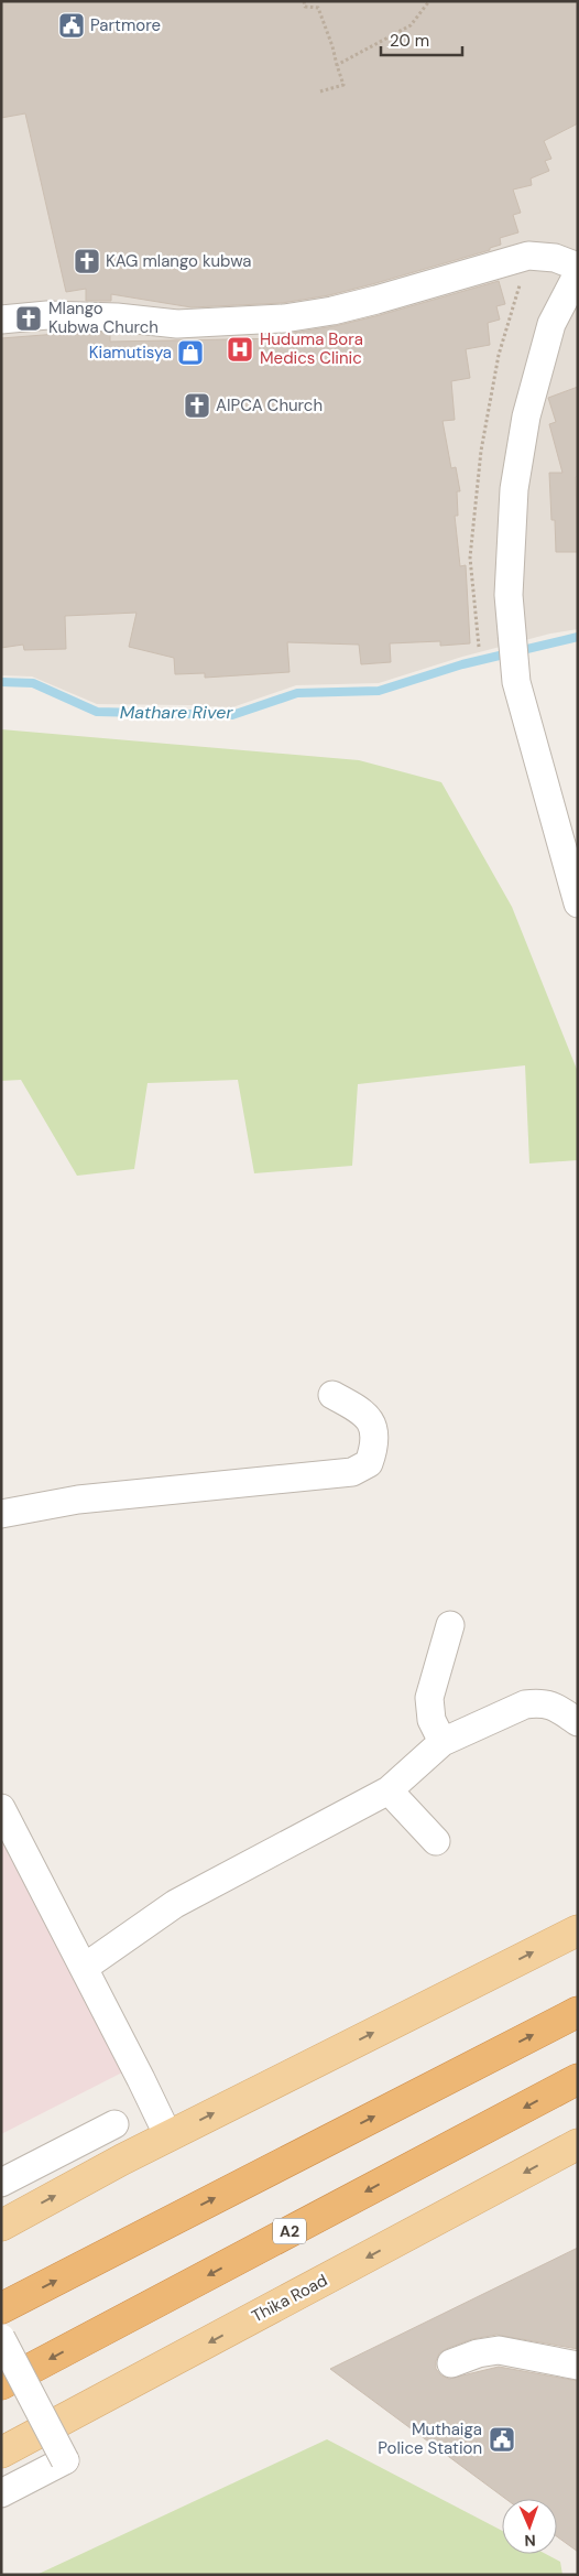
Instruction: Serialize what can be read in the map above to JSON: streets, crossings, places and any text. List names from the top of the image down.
{
  "streets": {
    "highway": ["A2"],
    "main road": ["Thika Road"]
  },
  "water": ["Mathare River"],
  "places": {
    "public building": ["Partmore", "Muthaiga Police Station"],
    "church": ["KAG mlango kubwa", "Mlango Kubwa Church", "AIPCA Church"],
    "hospital": ["Huduma Bora Medics Clinic"],
    "shop": ["Kiamutisya"]
  },
  "scale_bar": "20 m",
  "north": "bottom"
}
